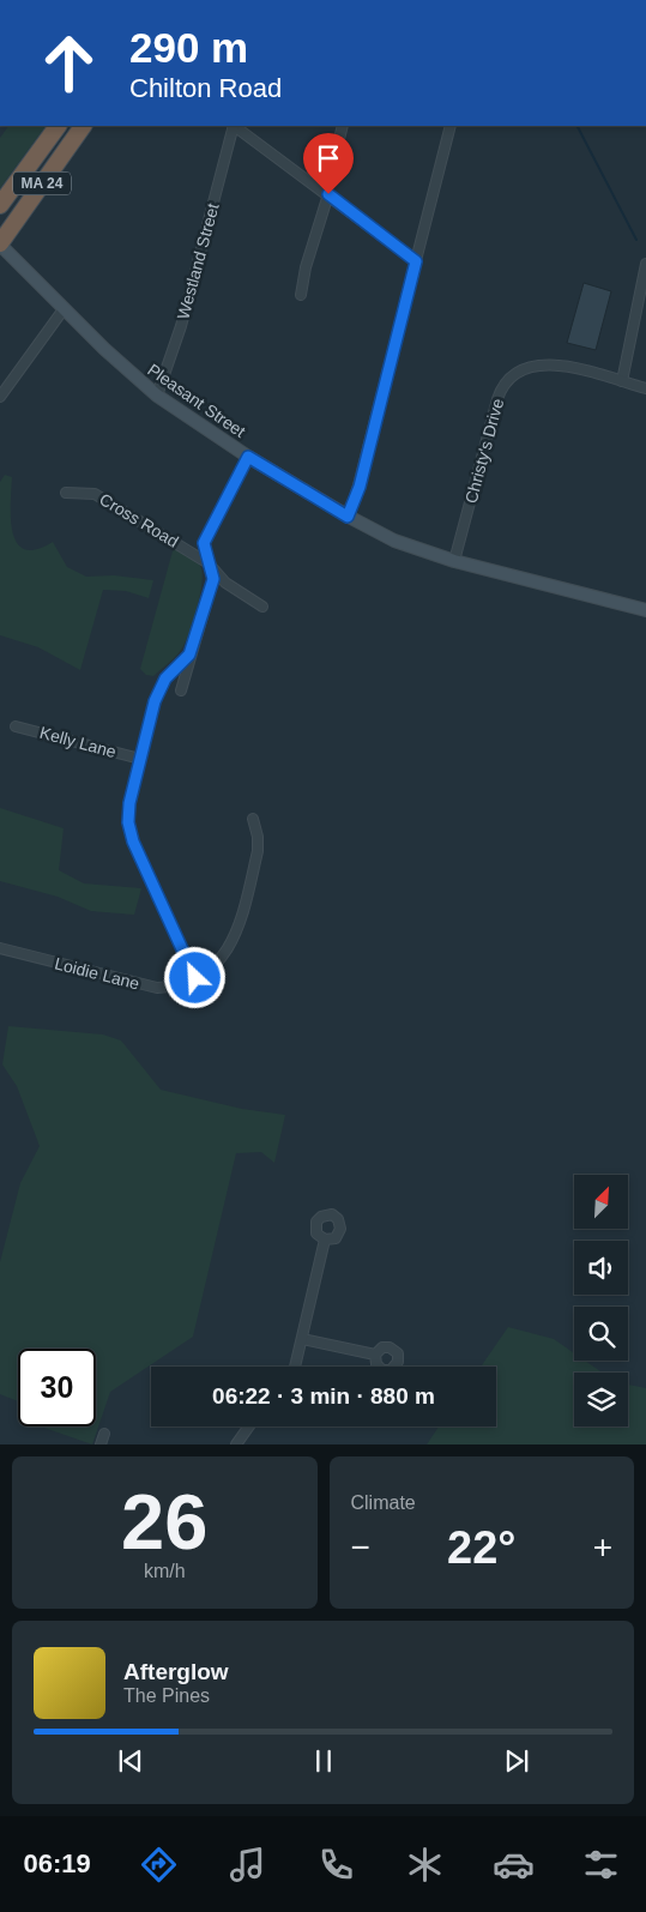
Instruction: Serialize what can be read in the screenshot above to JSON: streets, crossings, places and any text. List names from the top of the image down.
{
  "streets": {
    "highway": ["MA 24"],
    "main road": ["Pleasant Street"],
    "street": [
      "Westland Street",
      "Christy's Drive",
      "Cross Road",
      "Kelly Lane",
      "Loidie Lane"
    ]
  },
  "crossings": [
    ["MA 24", "Pleasant Street"],
    ["Westland Street", "Pleasant Street"],
    ["Pleasant Street", "Christy's Drive"]
  ],
  "north": "top right",
  "page": {
    "turn": ["290 m", "Chilton Road"],
    "limit": "30",
    "trip": "06:22 · 3 min · 880 m",
    "tile": [
      ["26", "km/h"],
      "Climate"
    ],
    "heat": ["−", "22°", "+"],
    "song": ["Afterglow", "The Pines"],
    "tabs": "06:19"
  }
}
